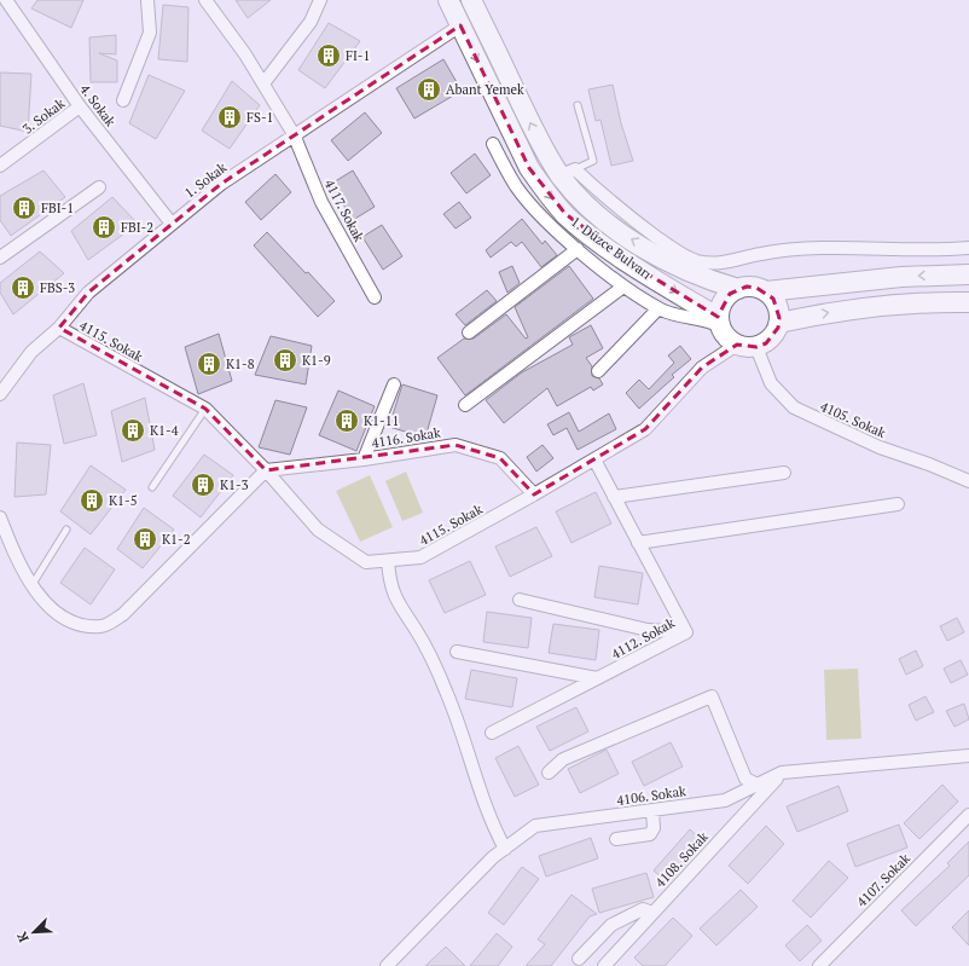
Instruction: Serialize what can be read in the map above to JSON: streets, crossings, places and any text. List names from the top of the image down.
{
  "streets": {
    "main road": ["1. Düzce Bulvarı"],
    "street": [
      "4. Sokak",
      "3. Sokak",
      "1. Sokak",
      "4117. Sokak",
      "4115. Sokak",
      "4105. Sokak",
      "4116. Sokak",
      "4112. Sokak",
      "4106. Sokak",
      "4108. Sokak",
      "4107. Sokak"
    ]
  },
  "crossings": [
    ["4. Sokak", "3. Sokak"],
    ["4. Sokak", "1. Sokak"],
    ["1. Sokak", "4117. Sokak"],
    ["1. Sokak", "1. Düzce Bulvarı"],
    ["1. Sokak", "4115. Sokak"],
    ["1. Düzce Bulvarı", "4115. Sokak"],
    ["1. Düzce Bulvarı", "4105. Sokak"],
    ["4115. Sokak", "4105. Sokak"],
    ["4115. Sokak", "4116. Sokak"],
    ["4115. Sokak", "4112. Sokak"],
    ["4106. Sokak", "4108. Sokak"]
  ],
  "places": {
    "building": [
      "FI-1",
      "Abant Yemek",
      "FS-1",
      "FBI-1",
      "FBI-2",
      "FBS-3",
      "K1-9",
      "K1-8",
      "K1-11",
      "K1-4",
      "K1-3",
      "K1-5",
      "K1-2"
    ]
  },
  "north": "bottom left"
}
